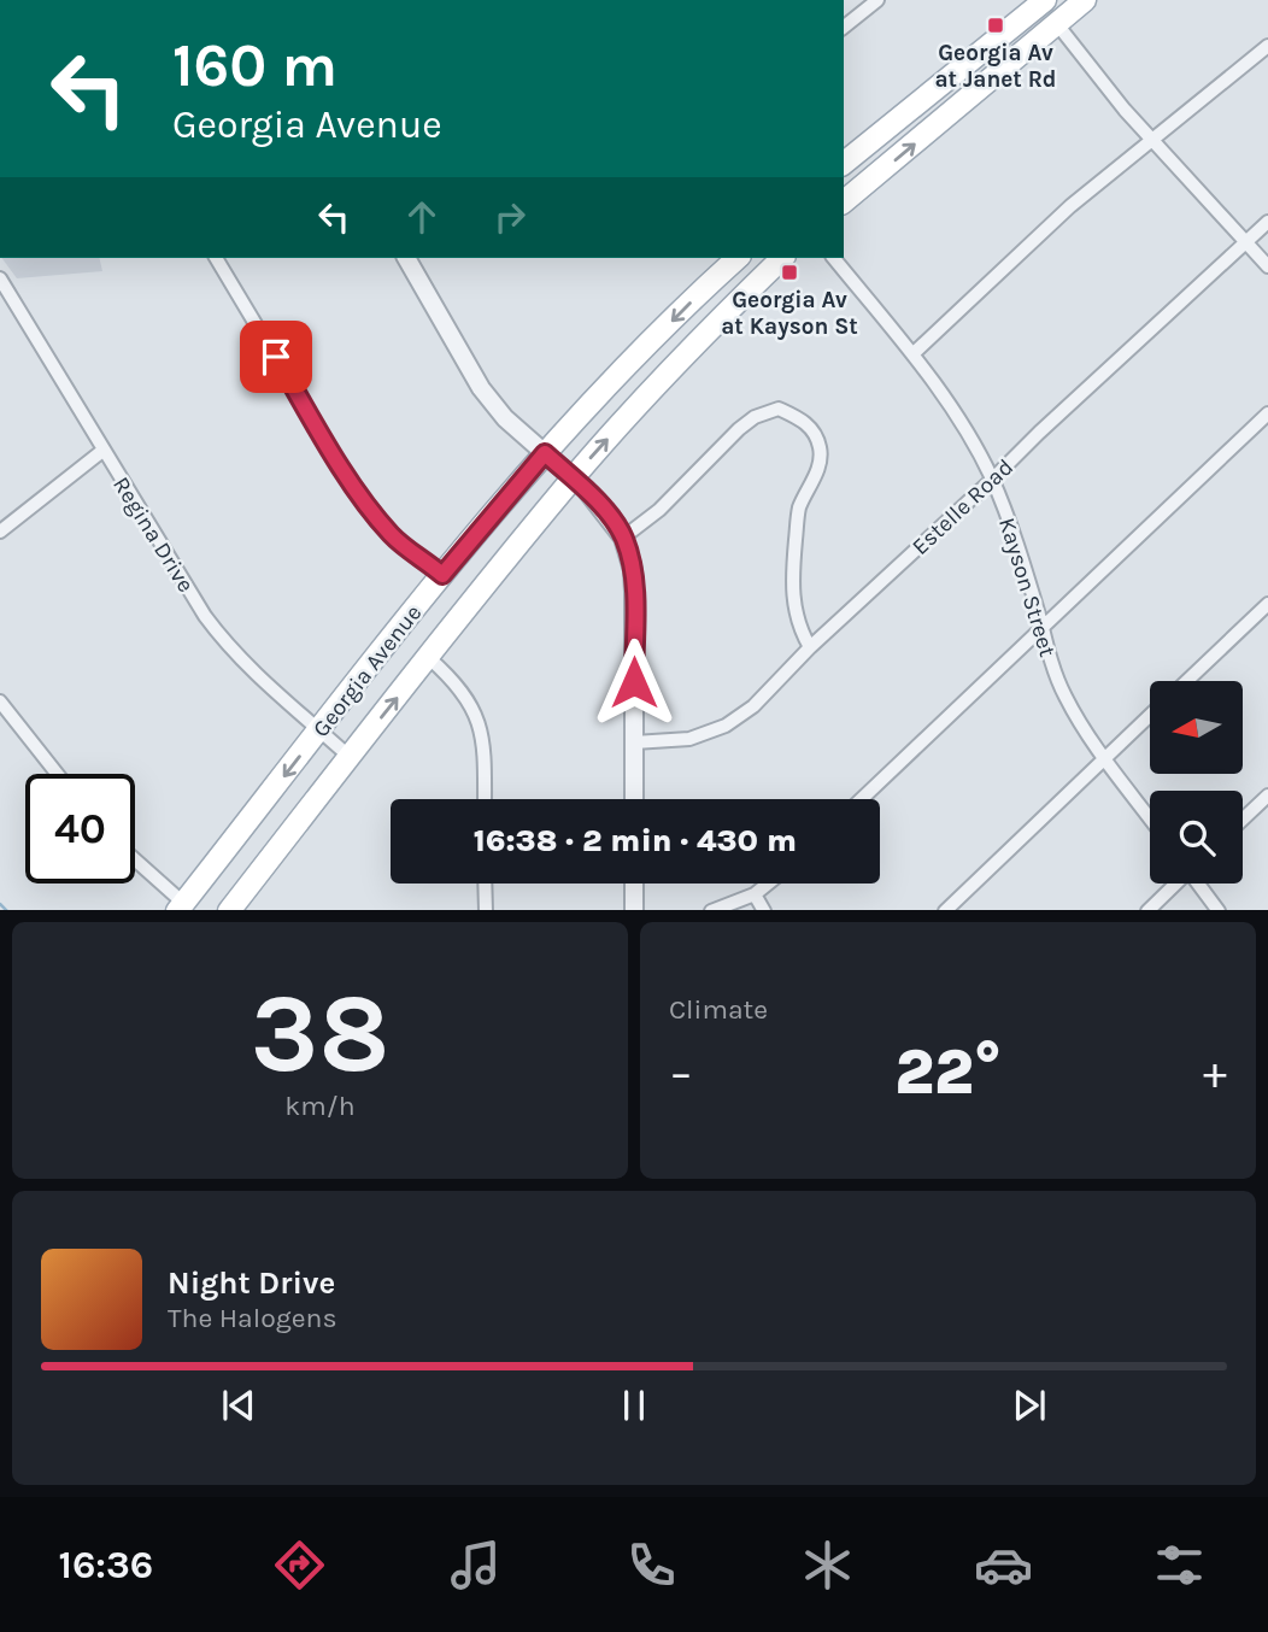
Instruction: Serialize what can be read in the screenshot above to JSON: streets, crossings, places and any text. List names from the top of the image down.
{
  "streets": {
    "main road": ["Georgia Avenue"],
    "street": ["Estelle Road", "Regina Drive", "Kayson Street"]
  },
  "crossings": [
    ["Estelle Road", "Kayson Street"],
    ["Regina Drive", "Georgia Avenue"]
  ],
  "places": {
    "transit": ["Georgia Av at Janet Rd", "Georgia Av at Kayson St"]
  },
  "north": "left",
  "page": {
    "turn": ["160 m", "Georgia Avenue"],
    "limit": "40",
    "trip": "16:38 · 2 min · 430 m",
    "tile": [
      ["38", "km/h"],
      "Climate"
    ],
    "heat": ["−", "22°", "+"],
    "song": ["Night Drive", "The Halogens"],
    "tabs": "16:36"
  }
}
